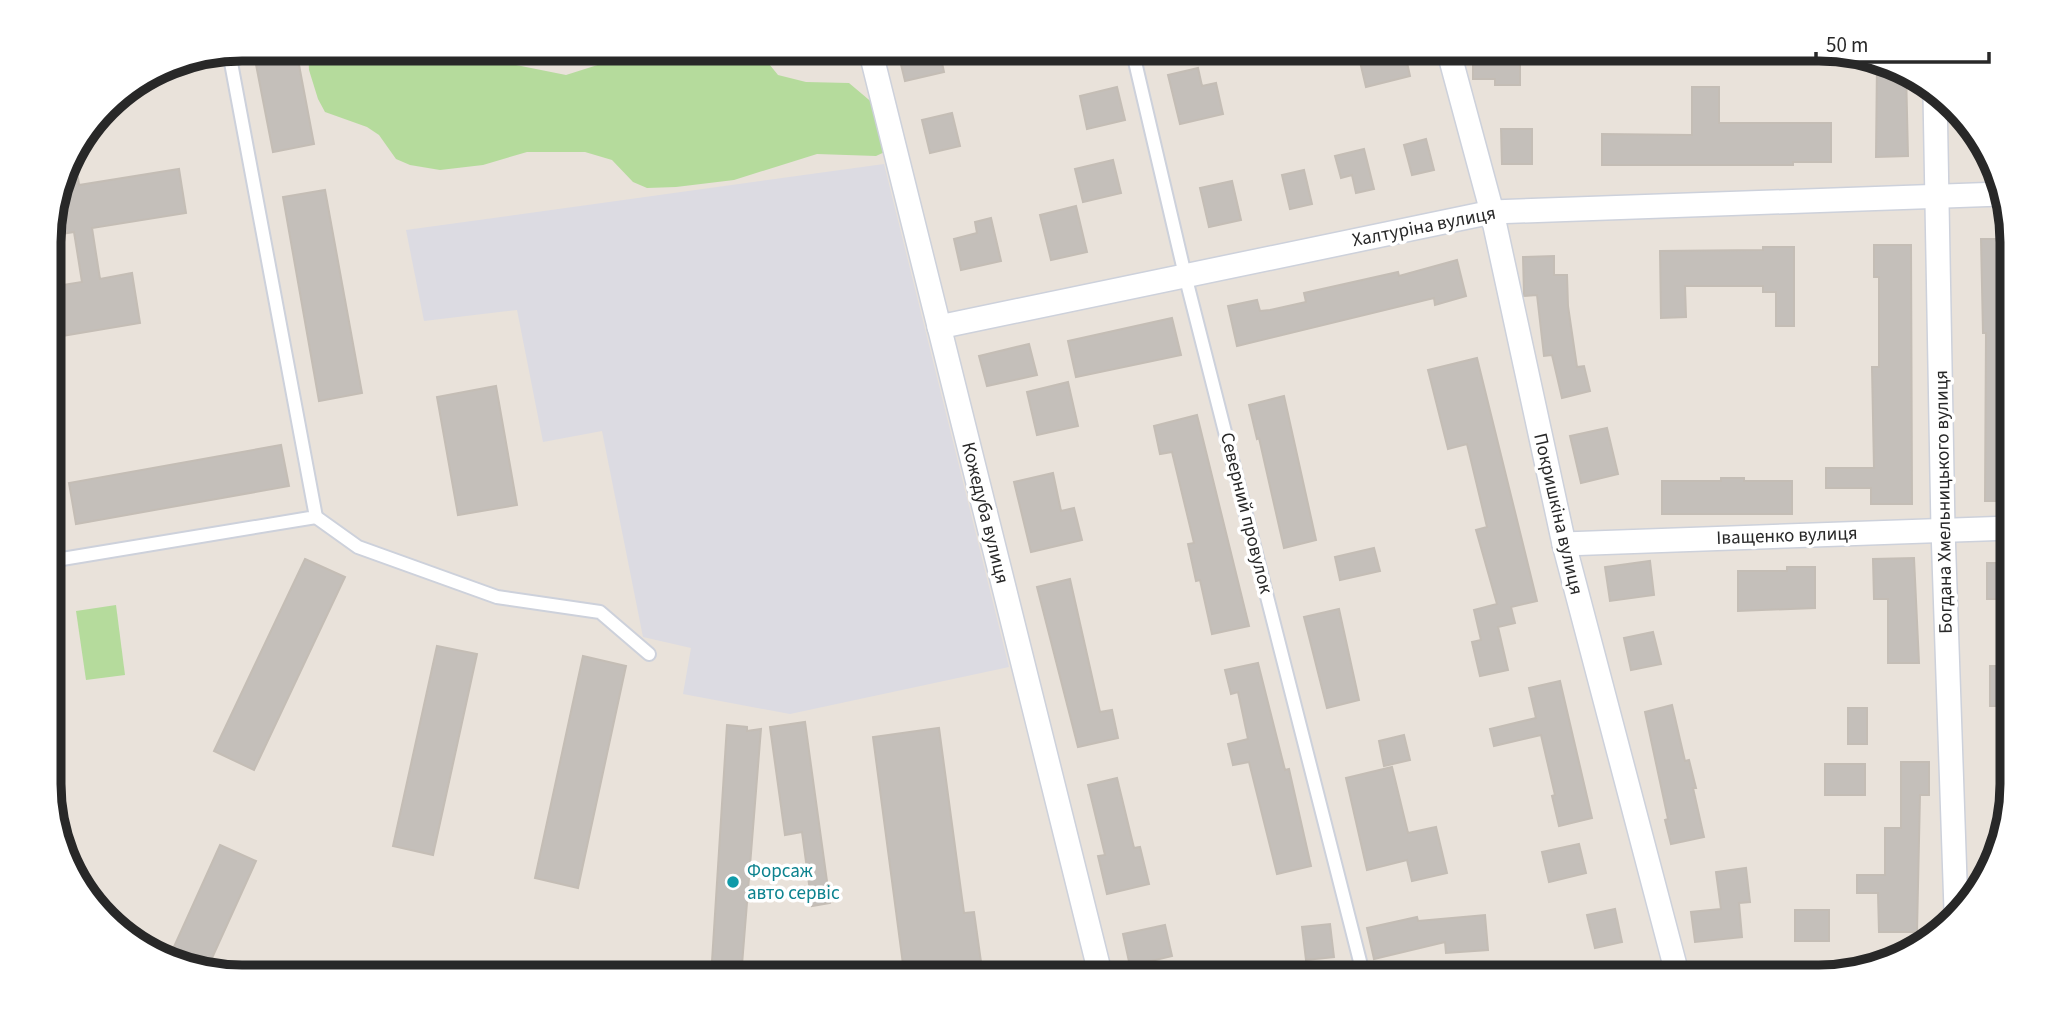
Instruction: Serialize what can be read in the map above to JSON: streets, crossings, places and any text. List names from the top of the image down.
{
  "streets": {
    "street": [
      "Халтуріна вулиця",
      "Богдана Хмельницького вулиця",
      "Кожедуба вулиця",
      "Покришкіна вулиця",
      "Іващенко вулиця"
    ],
    "lane": ["Северний провулок"]
  },
  "crossings": [
    ["Халтуріна вулиця", "Богдана Хмельницького вулиця"],
    ["Халтуріна вулиця", "Кожедуба вулиця"],
    ["Халтуріна вулиця", "Северний провулок"],
    ["Халтуріна вулиця", "Покришкіна вулиця"],
    ["Богдана Хмельницького вулиця", "Іващенко вулиця"],
    ["Покришкіна вулиця", "Іващенко вулиця"]
  ],
  "places": ["Форсаж авто сервіс"],
  "scale_bar": "50 m"
}
